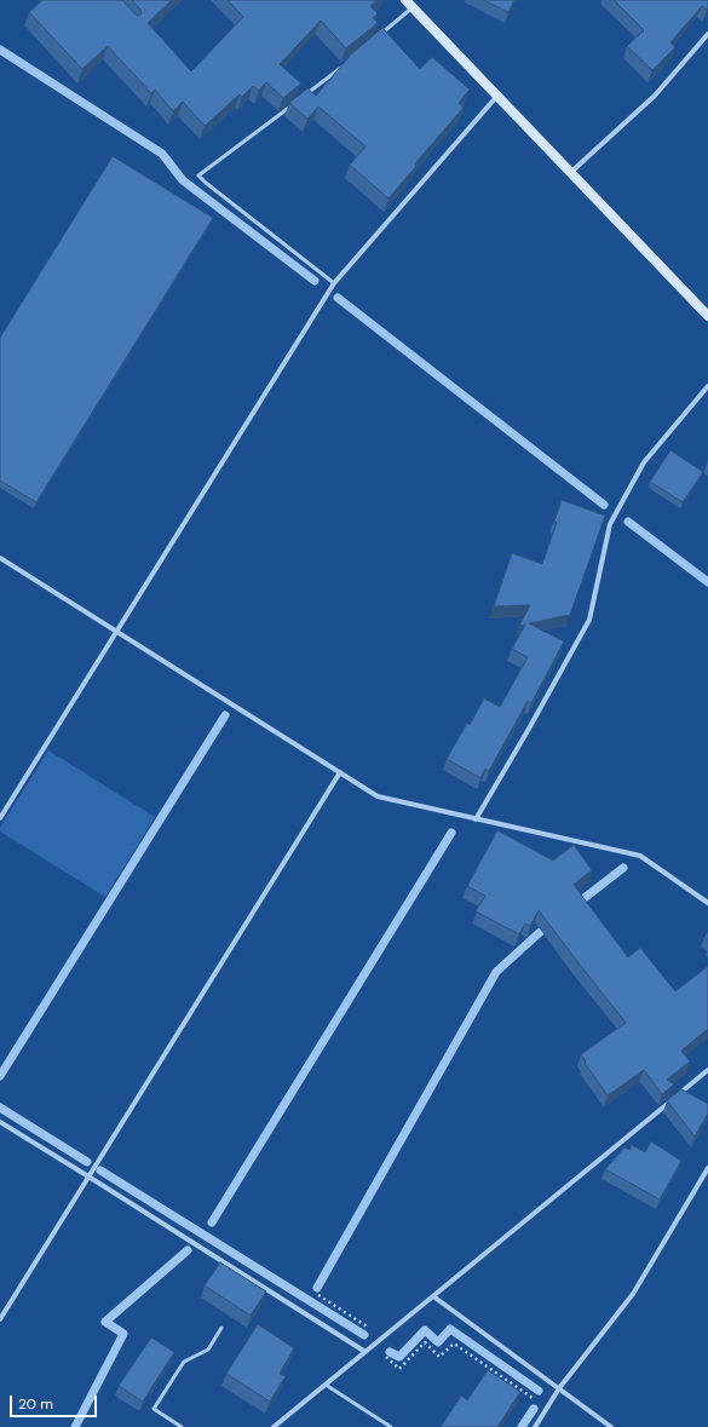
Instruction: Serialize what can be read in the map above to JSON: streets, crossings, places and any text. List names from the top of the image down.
{
  "scale_bar": "20 m"
}
